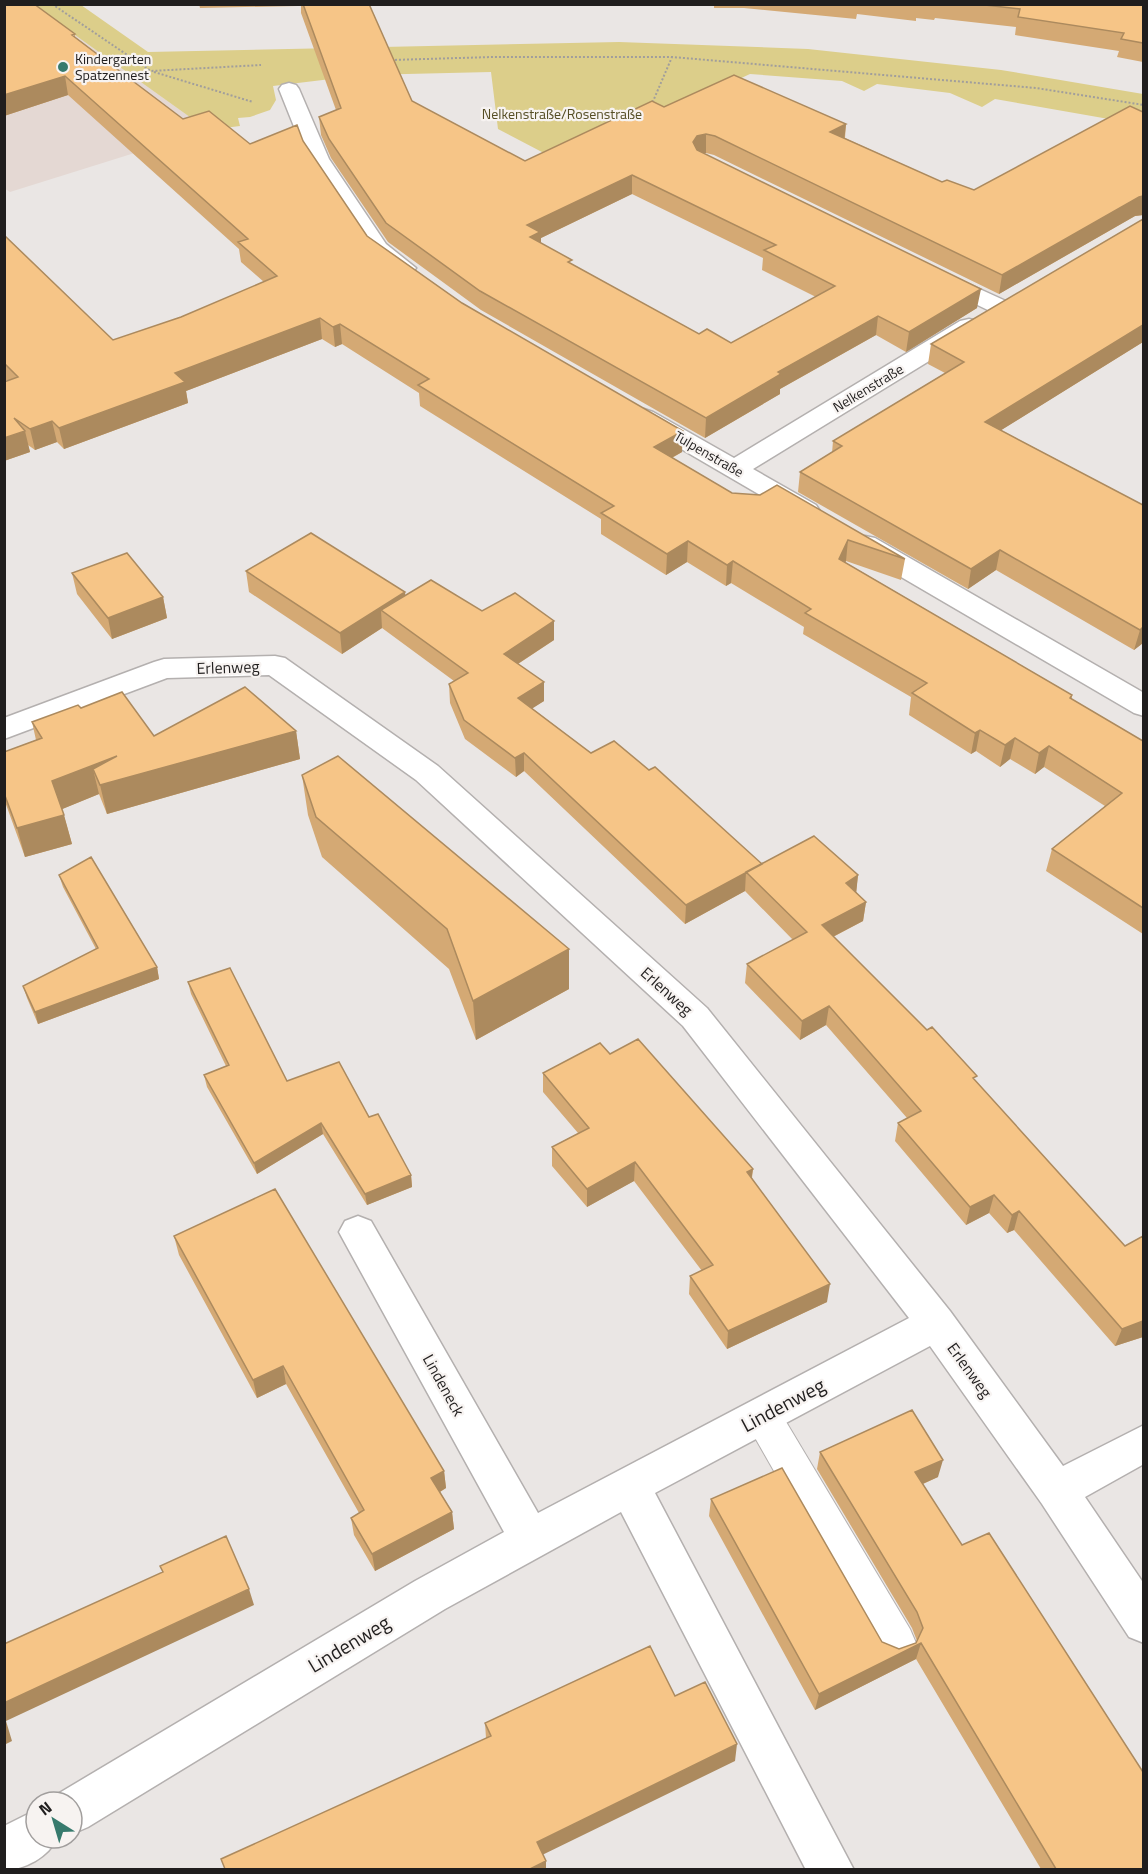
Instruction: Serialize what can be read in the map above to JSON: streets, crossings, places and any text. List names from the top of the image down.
{
  "streets": {
    "street": [
      "Nelkenstraße",
      "Tulpenstraße",
      "Erlenweg",
      "Lindeneck",
      "Lindenweg"
    ]
  },
  "crossings": [
    ["Nelkenstraße", "Tulpenstraße"],
    ["Erlenweg", "Lindenweg"],
    ["Lindeneck", "Lindenweg"]
  ],
  "parks": ["Nelkenstraße/Rosenstraße"],
  "places": ["Kindergarten Spatzennest"],
  "north": "top left"
}
